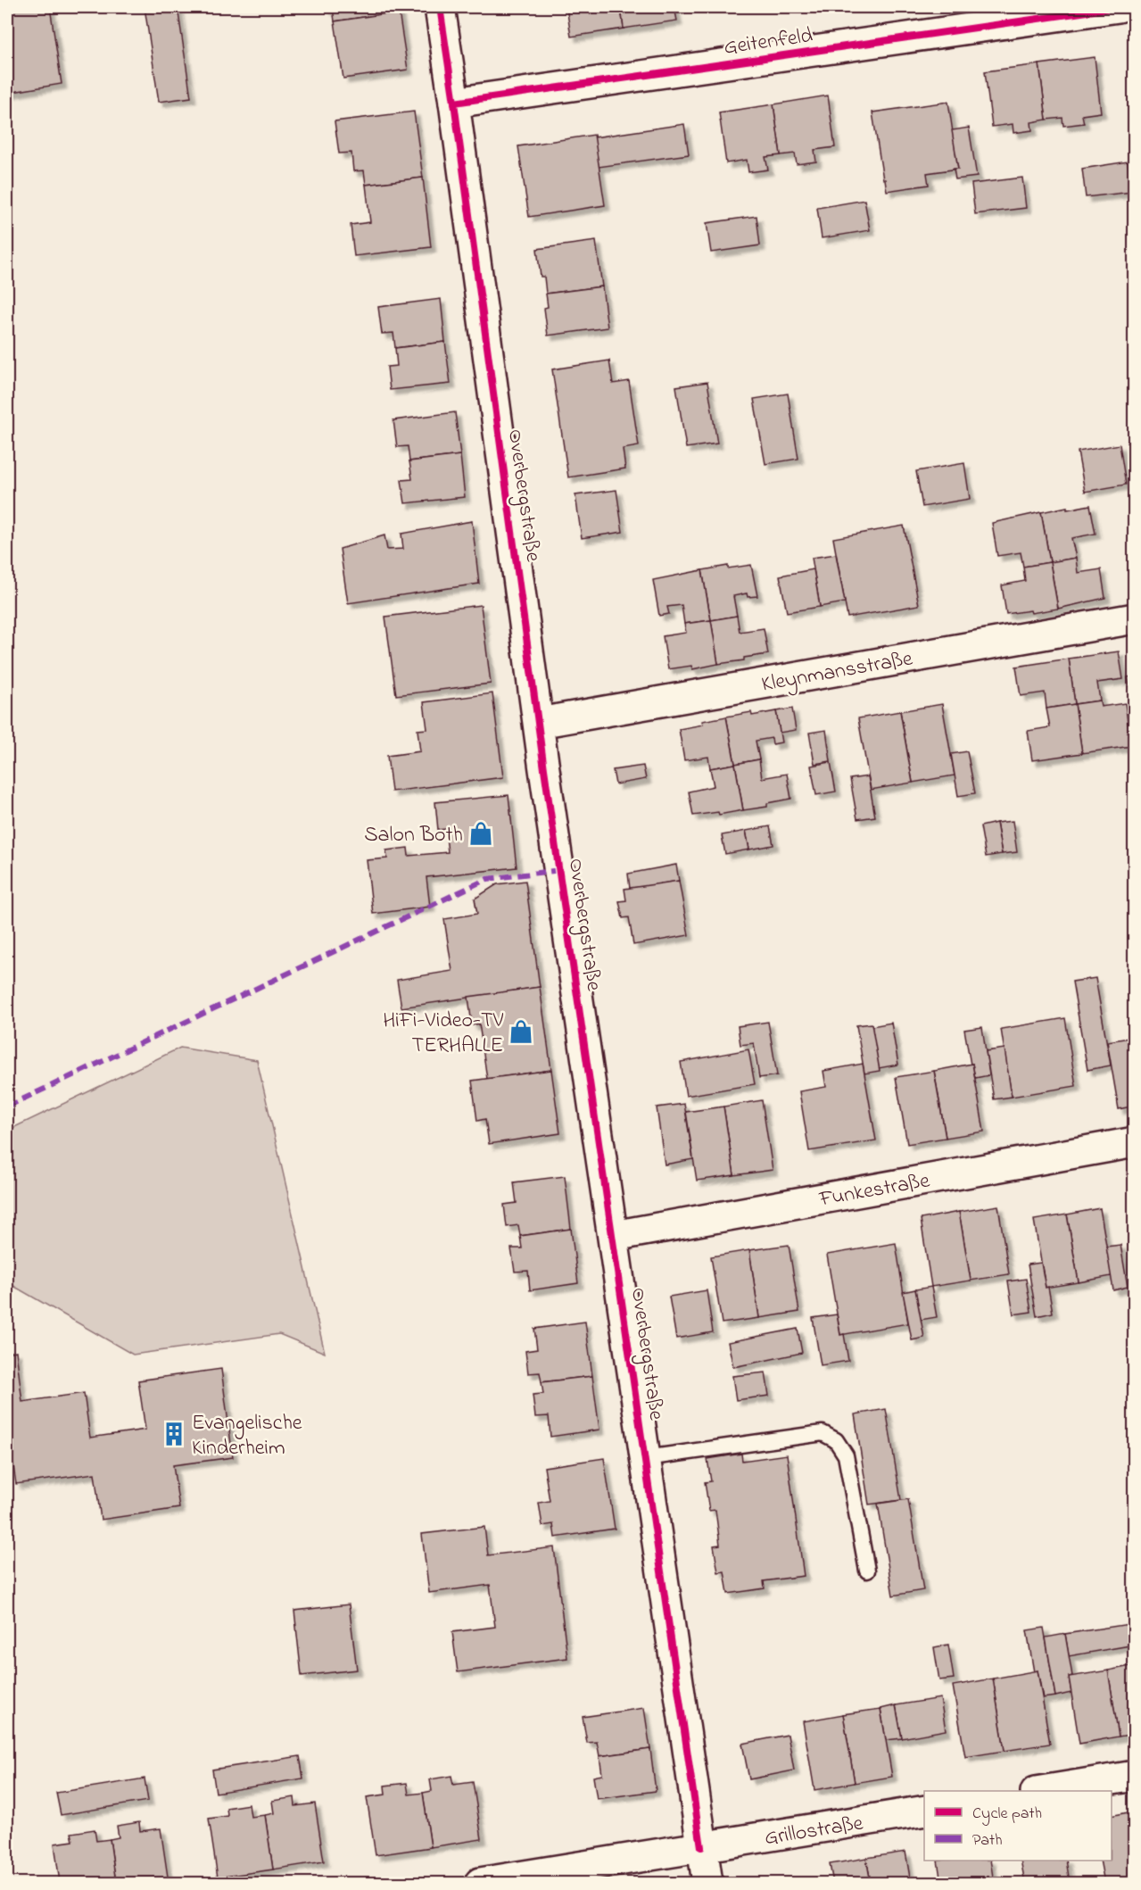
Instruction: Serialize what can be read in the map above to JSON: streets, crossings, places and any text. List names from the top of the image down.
{
  "streets": {
    "street": [
      "Geitenfeld",
      "Overbergstraße",
      "Kleynmansstraße",
      "Funkestraße",
      "Grillostraße"
    ]
  },
  "crossings": [
    ["Geitenfeld", "Overbergstraße"],
    ["Overbergstraße", "Kleynmansstraße"],
    ["Overbergstraße", "Funkestraße"],
    ["Overbergstraße", "Grillostraße"]
  ],
  "places": {
    "shop": ["Salon Both", "HiFi-Video-TV TERHALLE"],
    "building": ["Evangelische Kinderheim"]
  },
  "legend": ["Cycle path", "Path"]
}
